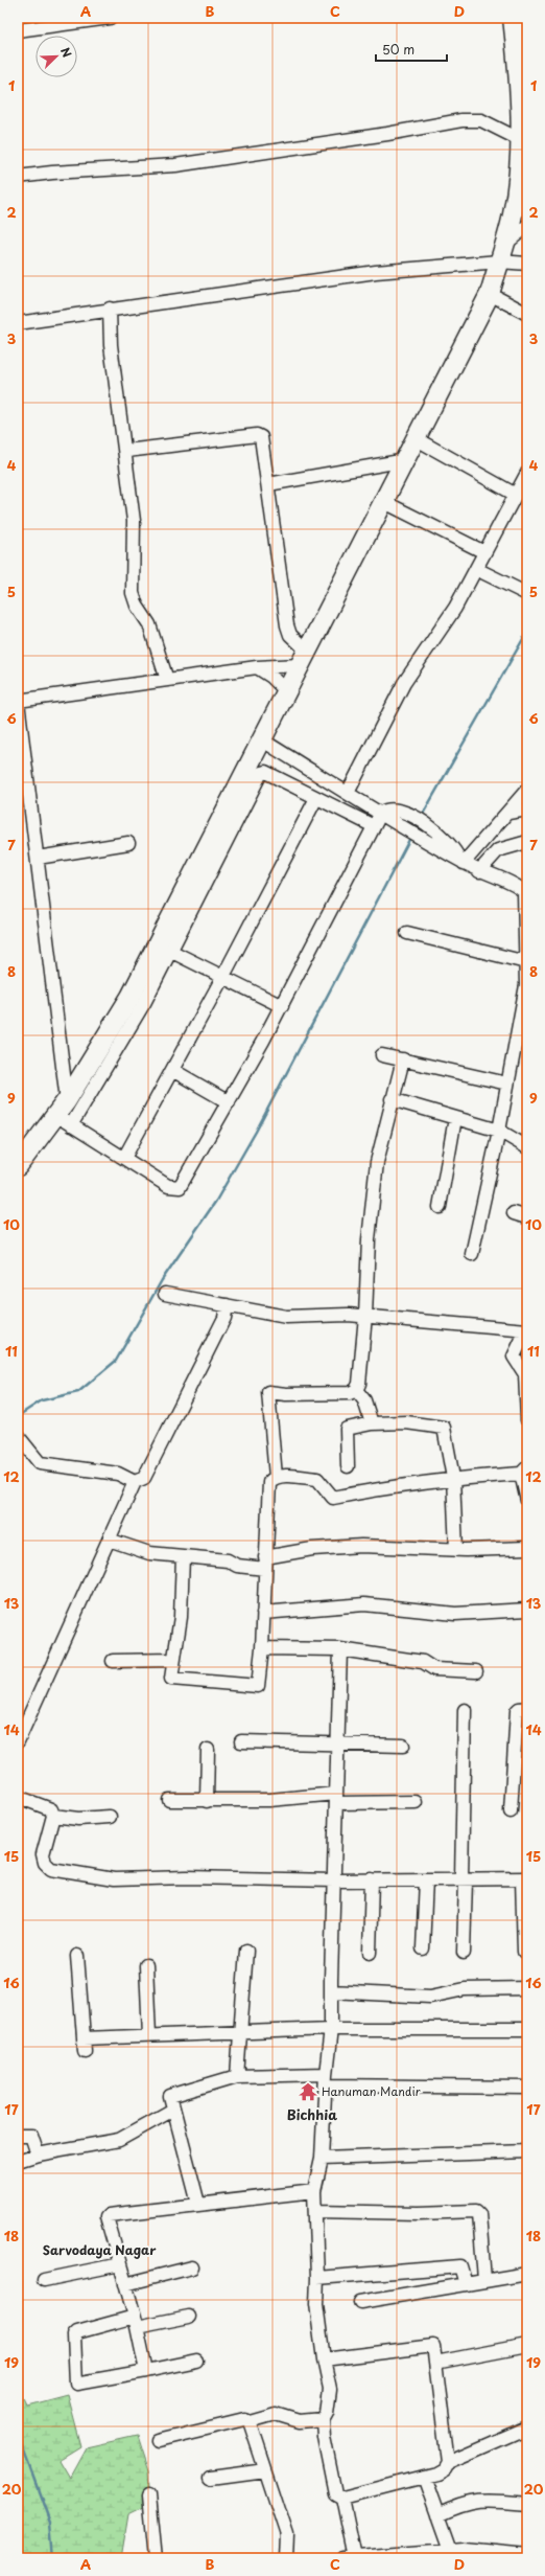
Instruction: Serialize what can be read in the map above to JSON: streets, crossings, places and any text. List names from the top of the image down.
{
  "districts": ["Bichhia", "Sarvodaya Nagar"],
  "places": {
    "temple": ["Hanuman Mandir"]
  },
  "scale_bar": "50 m",
  "north": "top right",
  "grid": {
    "columns": [
      "A",
      "B",
      "C",
      "D"
    ],
    "rows": [
      "1",
      "2",
      "3",
      "4",
      "5",
      "6",
      "7",
      "8",
      "9",
      "10",
      "11",
      "12",
      "13",
      "14",
      "15",
      "16",
      "17",
      "18",
      "19",
      "20"
    ]
  }
}
